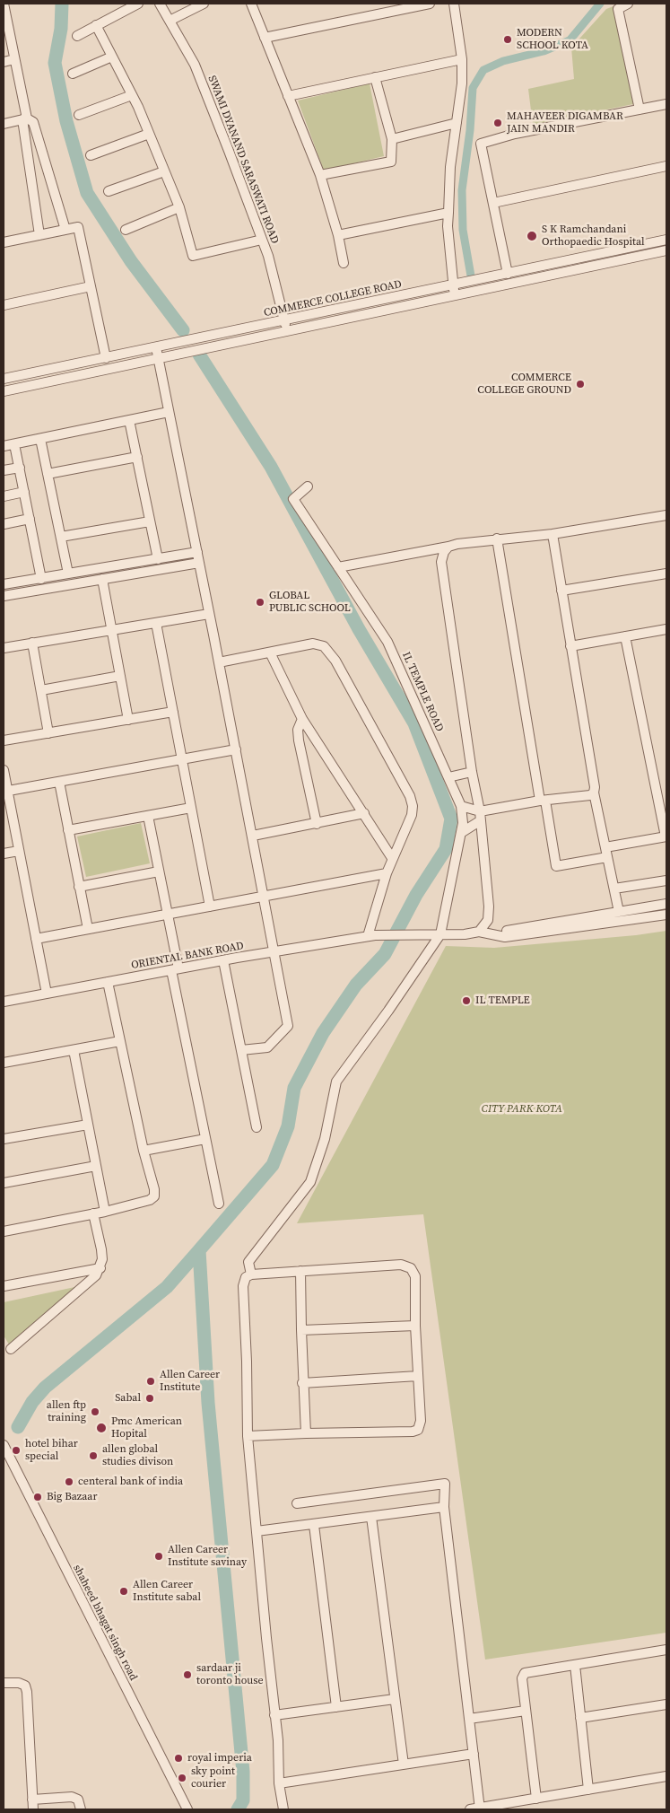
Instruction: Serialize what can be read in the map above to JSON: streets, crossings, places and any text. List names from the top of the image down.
{
  "streets": {
    "street": [
      "SWAMI DYANAND SARASWATI ROAD",
      "COMMERCE COLLEGE ROAD",
      "IL TEMPLE ROAD",
      "ORIENTAL BANK ROAD",
      "shaheed bhagat singh road"
    ]
  },
  "crossings": [
    ["SWAMI DYANAND SARASWATI ROAD", "COMMERCE COLLEGE ROAD"],
    ["IL TEMPLE ROAD", "ORIENTAL BANK ROAD"]
  ],
  "parks": ["CITY PARK KOTA"],
  "places": [
    "MODERN SCHOOL KOTA",
    "MAHAVEER DIGAMBAR JAIN MANDIR",
    "S K Ramchandani Orthopaedic Hospital",
    "COMMERCE COLLEGE GROUND",
    "GLOBAL PUBLIC SCHOOL",
    "IL TEMPLE",
    "Allen Career Institute",
    "Sabal",
    "allen ftp training",
    "Pmc American Hopital",
    "hotel bihar special",
    "allen global studies divison",
    "centeral bank of india",
    "Big Bazaar",
    "Allen Career Institute savinay",
    "Allen Career Institute sabal",
    "sardaar ji toronto house",
    "royal imperia",
    "sky point courier"
  ]
}
